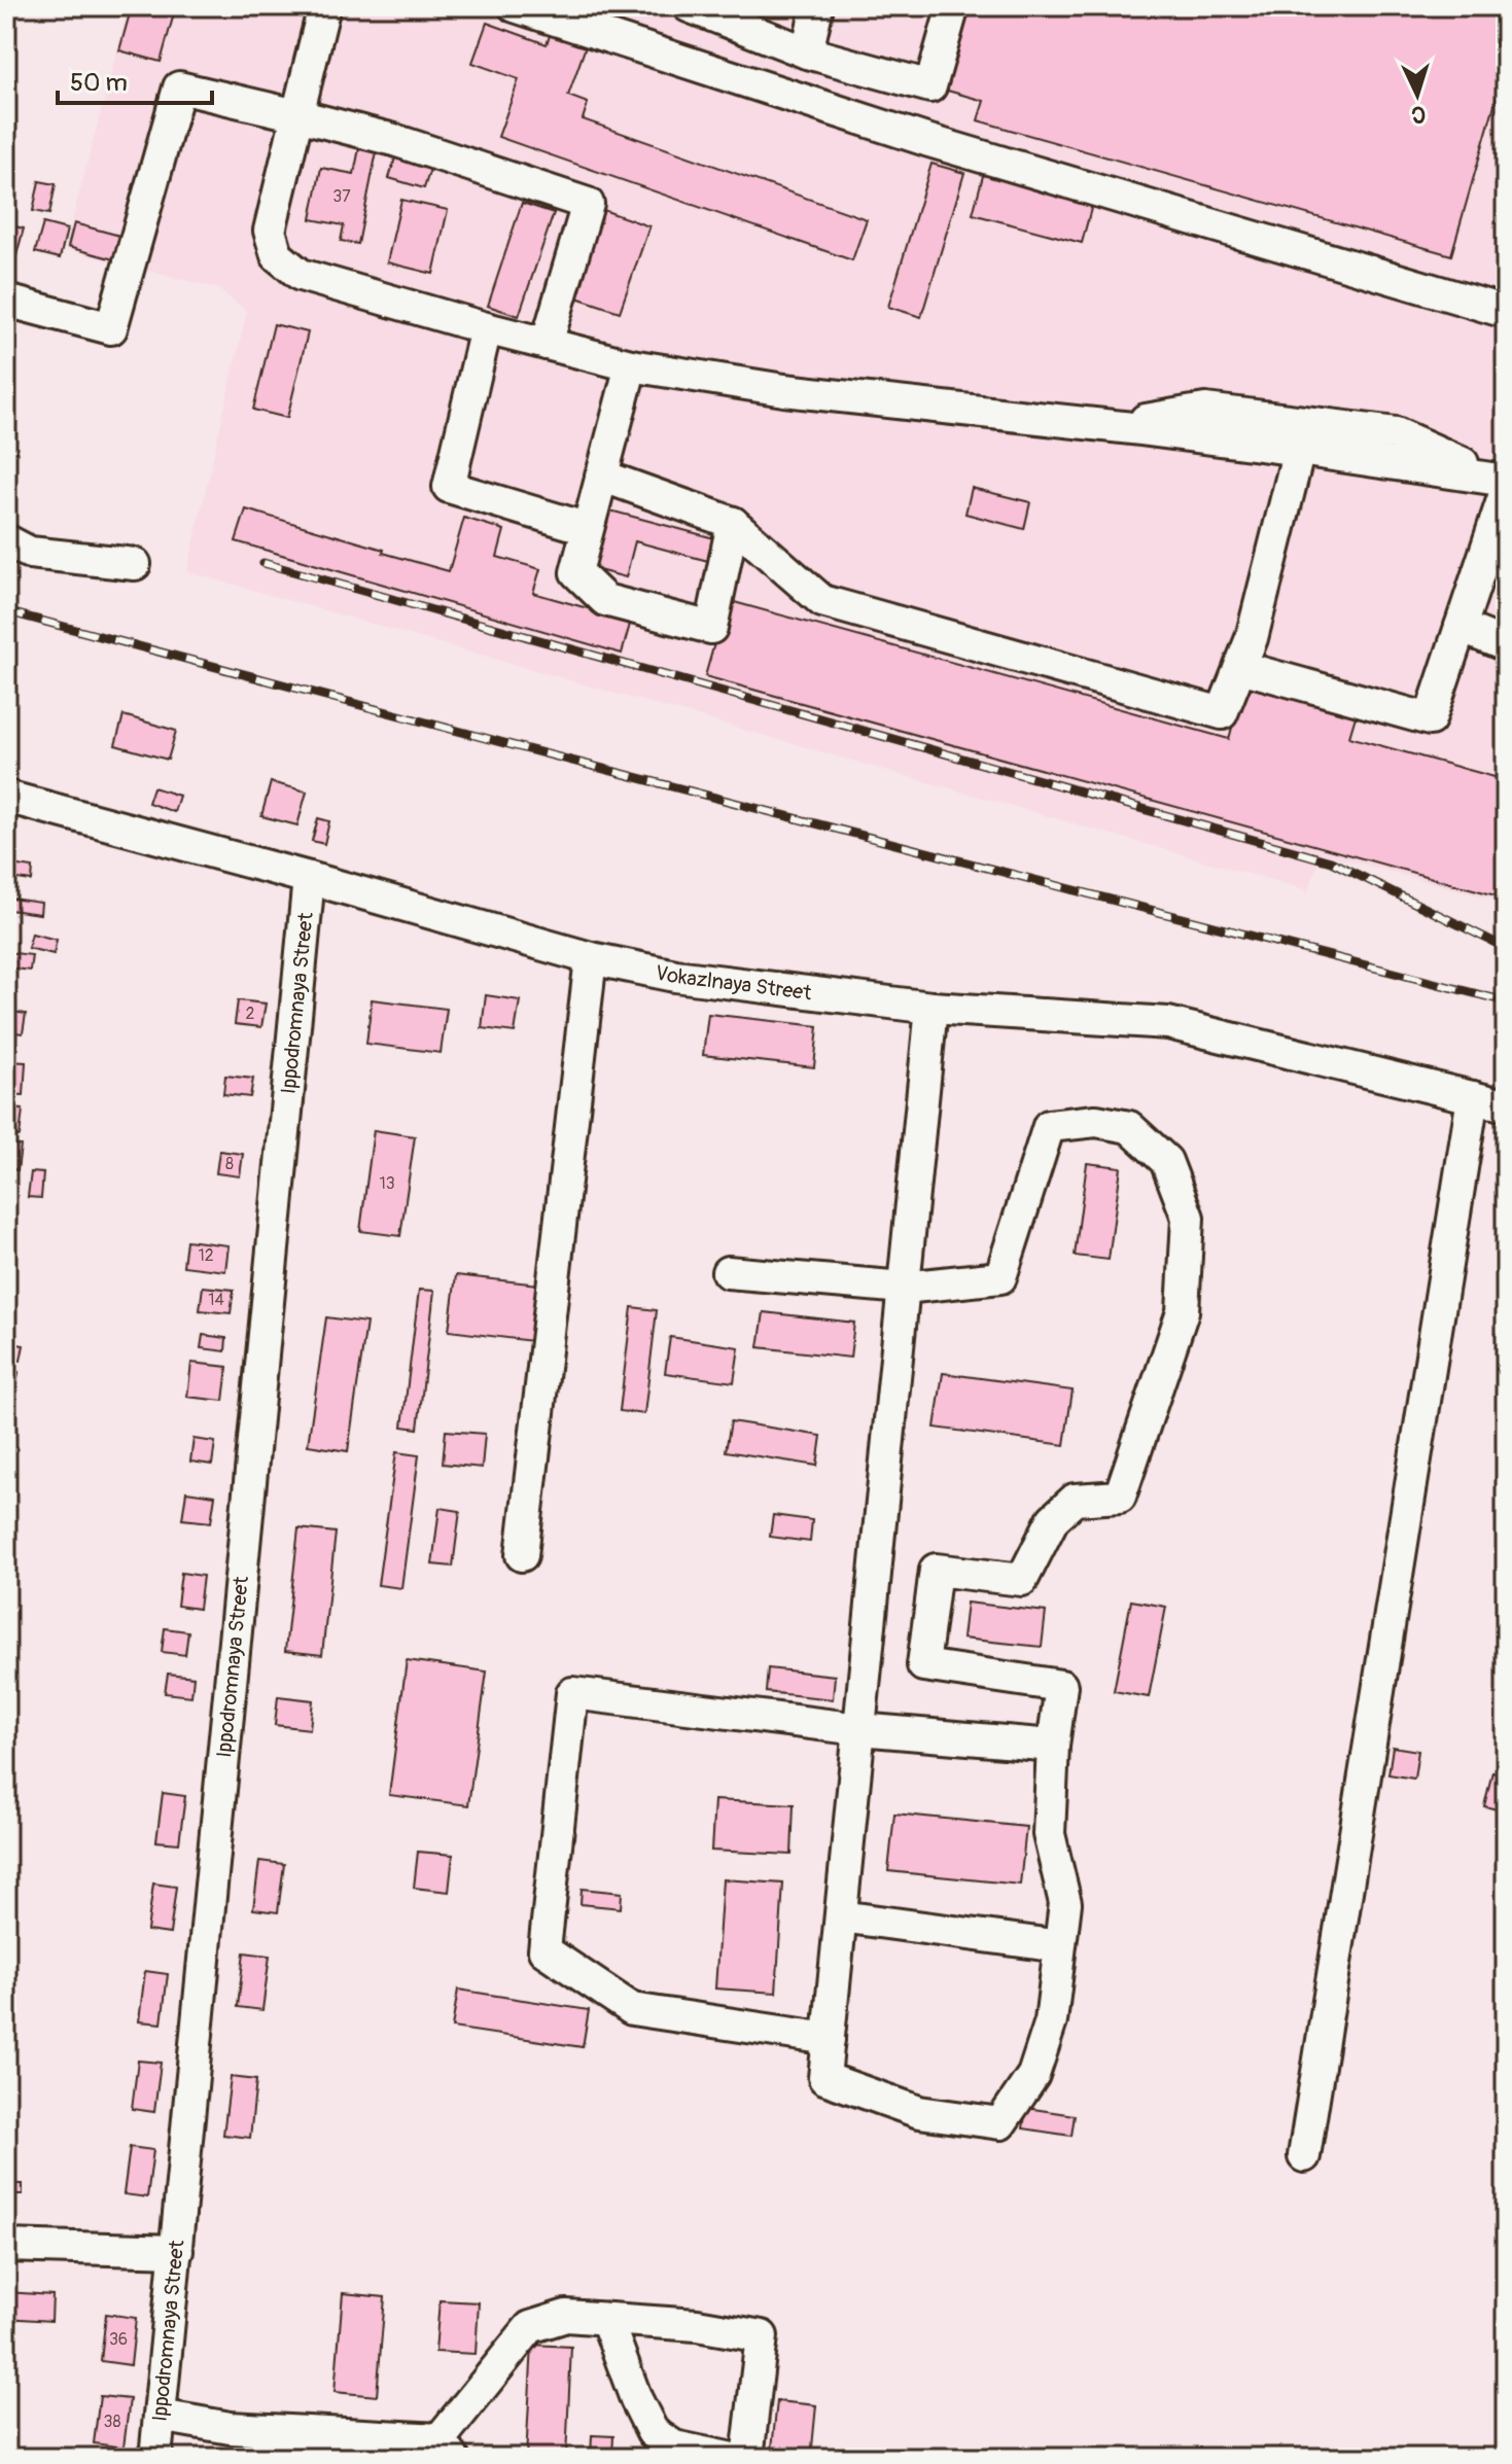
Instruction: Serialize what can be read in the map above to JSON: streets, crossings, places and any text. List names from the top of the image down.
{
  "streets": {
    "street": ["Vokazlnaya Street", "Ippodromnaya Street"]
  },
  "crossings": [
    ["Vokazlnaya Street", "Ippodromnaya Street"]
  ],
  "house_numbers": [
    "37",
    "2",
    "8",
    "13",
    "12",
    "14",
    "36",
    "38"
  ],
  "scale_bar": "50 m",
  "north": "bottom"
}
